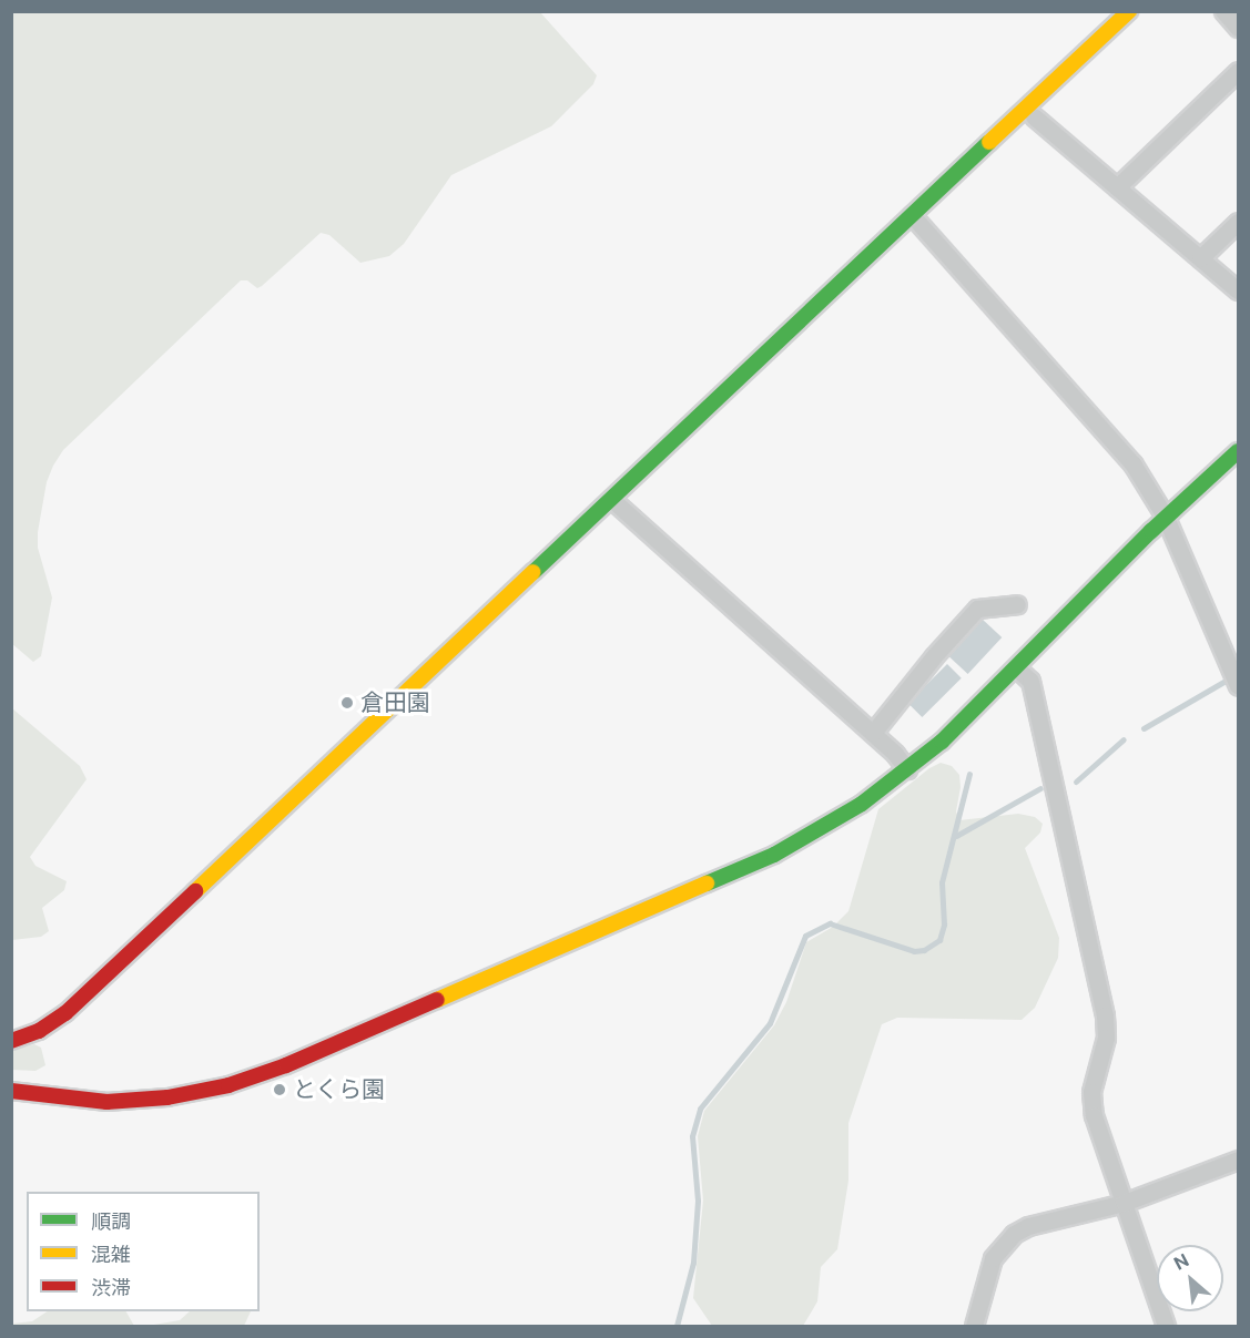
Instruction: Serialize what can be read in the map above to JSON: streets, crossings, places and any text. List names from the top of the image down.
{
  "places": ["倉田園", "とくら園"],
  "legend": ["順調", "混雑", "渋滞"],
  "north": "top left"
}
